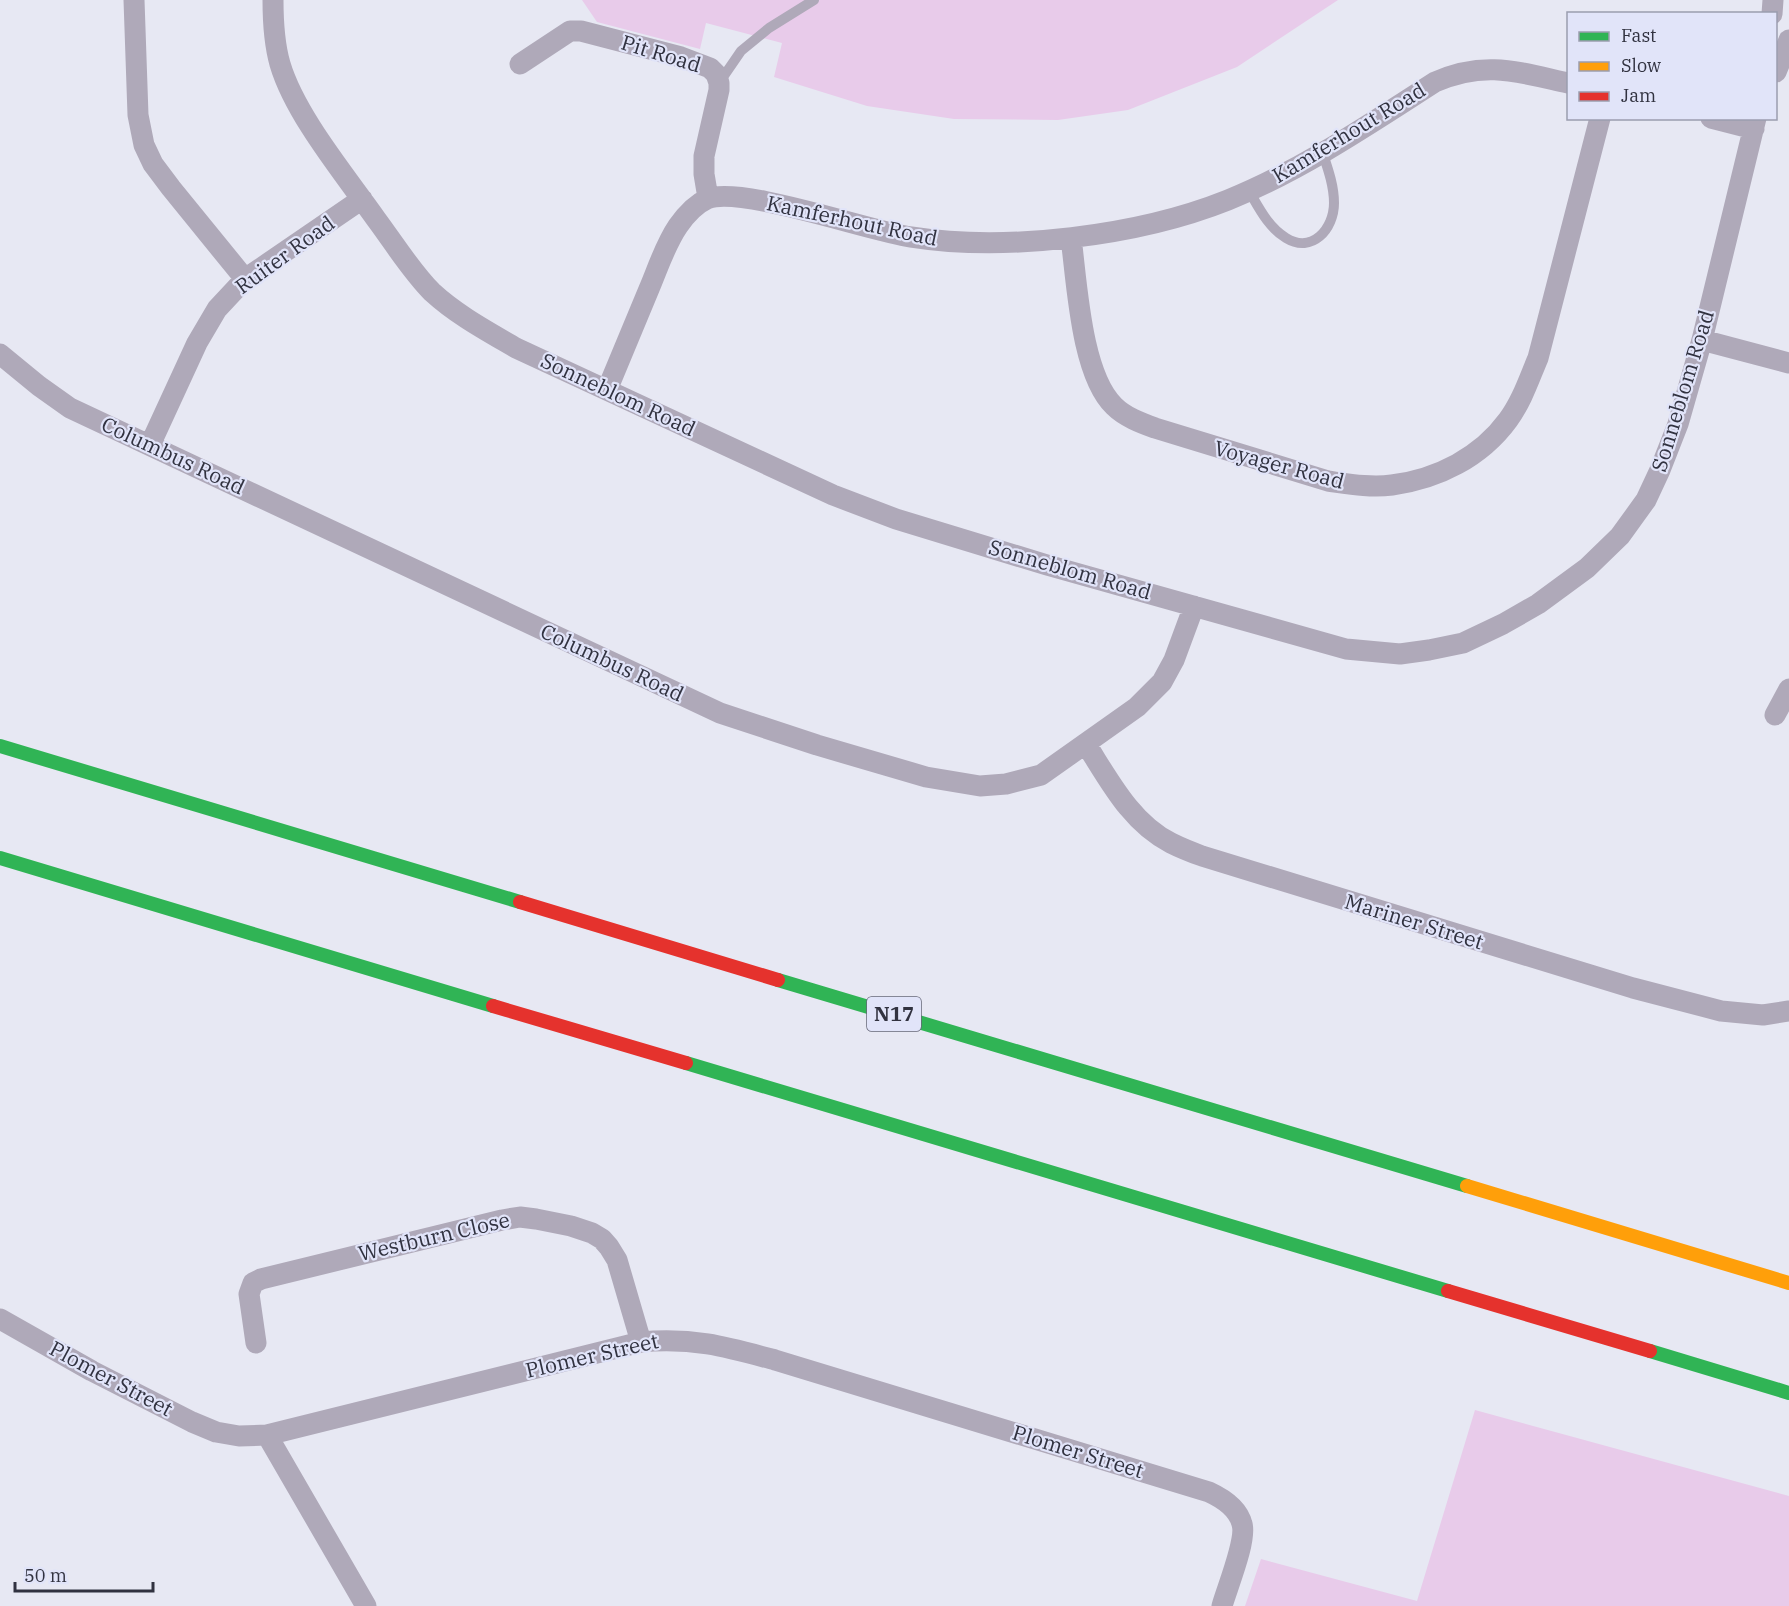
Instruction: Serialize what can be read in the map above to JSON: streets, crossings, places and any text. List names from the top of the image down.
{
  "streets": {
    "highway": ["N17"],
    "street": [
      "Pit Road",
      "Kamferhout Road",
      "Ruiter Road",
      "Sonneblom Road",
      "Columbus Road",
      "Voyager Road",
      "Mariner Street",
      "Westburn Close",
      "Plomer Street"
    ]
  },
  "crossings": [
    ["Pit Road", "Kamferhout Road"],
    ["Kamferhout Road", "Voyager Road"],
    ["Ruiter Road", "Sonneblom Road"],
    ["Ruiter Road", "Columbus Road"],
    ["Sonneblom Road", "Columbus Road"],
    ["Columbus Road", "Mariner Street"],
    ["Westburn Close", "Plomer Street"]
  ],
  "legend": ["Fast", "Slow", "Jam"],
  "scale_bar": "50 m"
}
